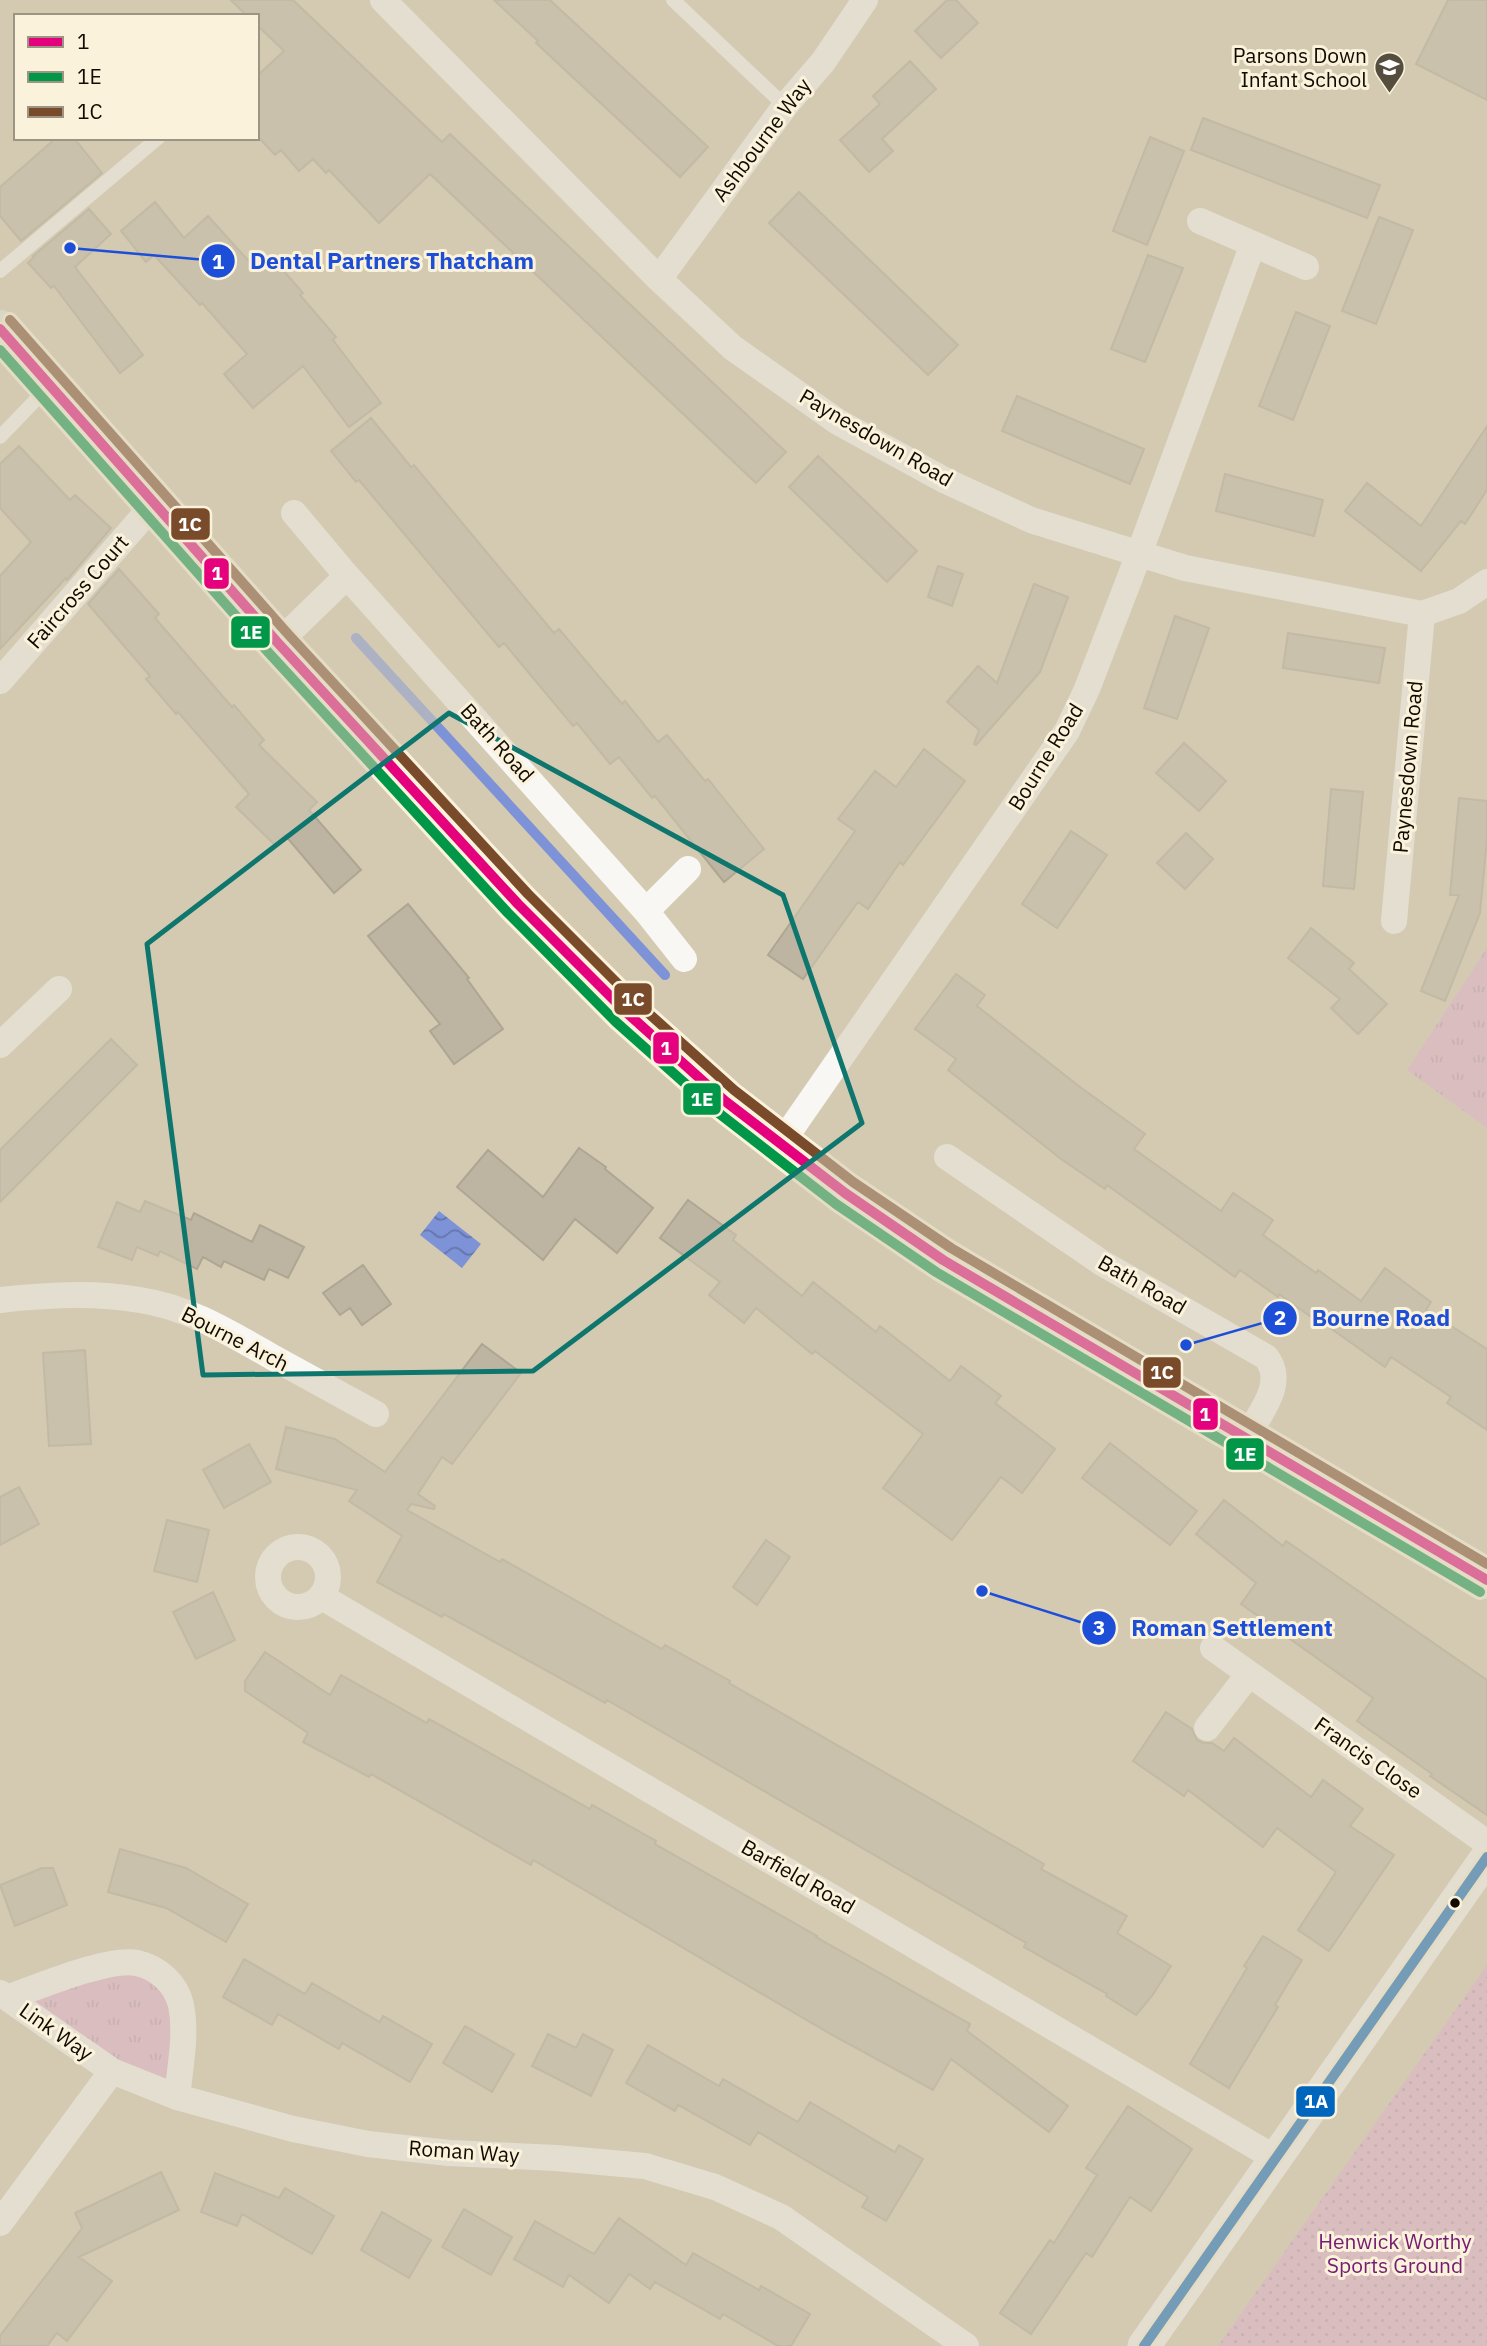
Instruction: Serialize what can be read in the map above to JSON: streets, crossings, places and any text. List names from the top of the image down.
{
  "streets": {
    "street": [
      "Ashbourne Way",
      "Paynesdown Road",
      "Faircross Court",
      "Bath Road",
      "Bourne Road",
      "Bourne Arch",
      "Francis Close",
      "Barfield Road",
      "Link Way",
      "Roman Way"
    ]
  },
  "crossings": [
    ["Ashbourne Way", "Paynesdown Road"],
    ["Paynesdown Road", "Bourne Road"],
    ["Link Way", "Roman Way"]
  ],
  "parks": ["Henwick Worthy Sports Ground"],
  "places": {
    "school or university": ["Parsons Down Infant School"],
    "other": ["Dental Partners Thatcham", "Bourne Road", "Roman Settlement"]
  },
  "lines": [
    "transit line 1C",
    "transit line 1",
    "transit line 1E",
    "transit line 1A"
  ],
  "legend": ["1", "1E", "1C"]
}
